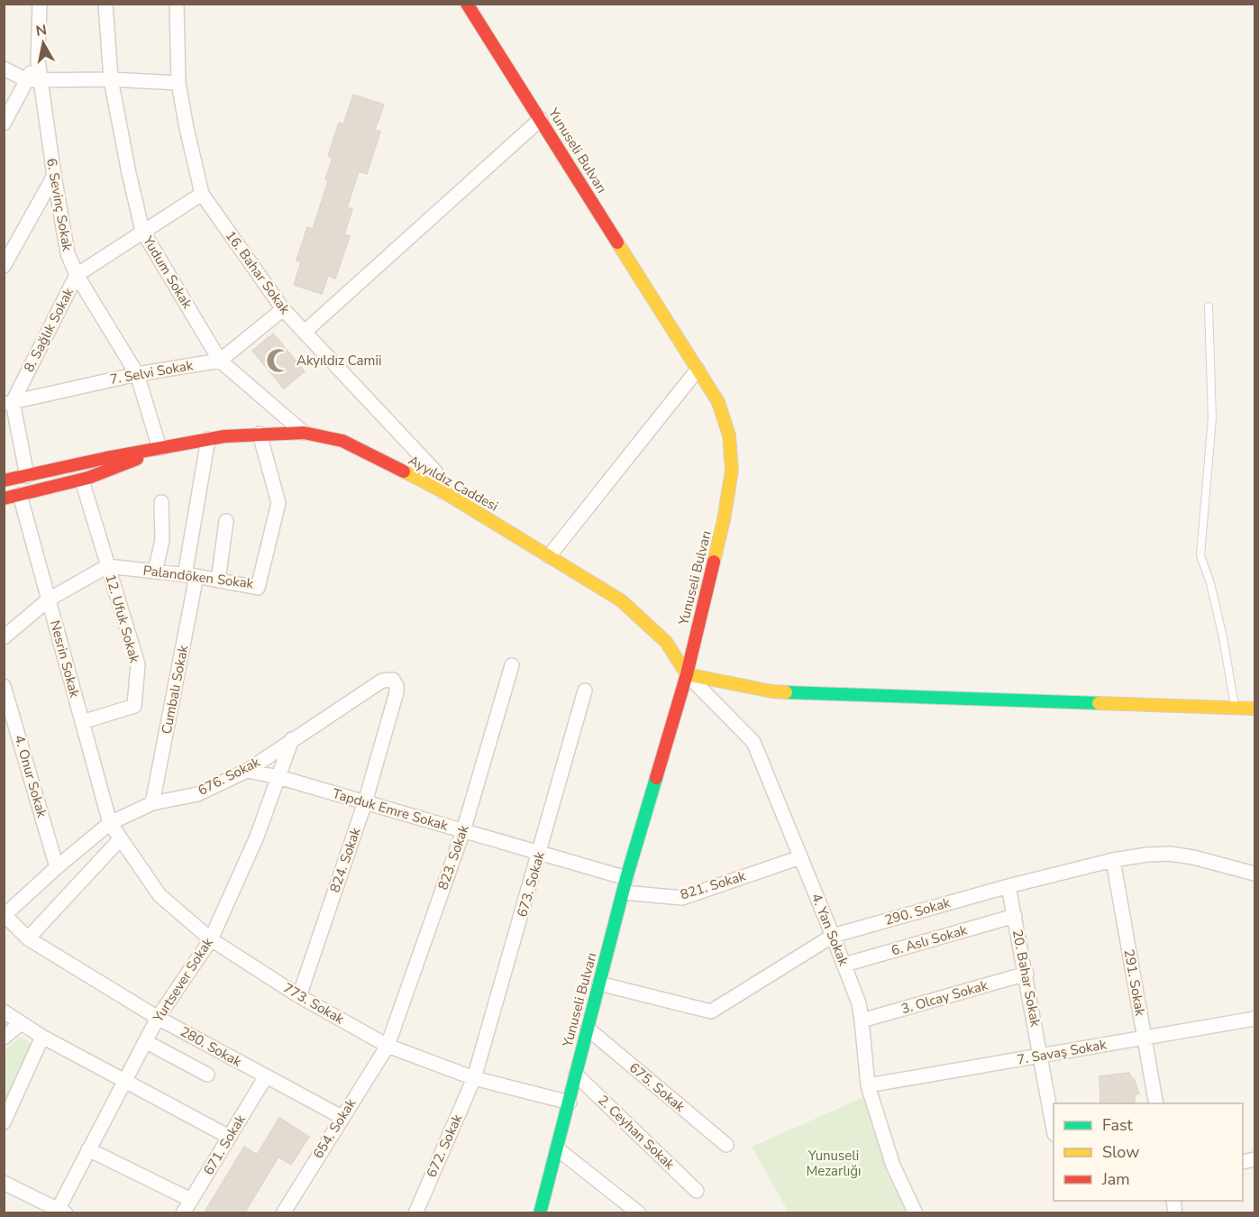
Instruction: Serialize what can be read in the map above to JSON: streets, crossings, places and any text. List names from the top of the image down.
{
  "streets": {
    "main road": ["Yunuseli Bulvarı", "Ayyıldız Caddesi"],
    "street": [
      "6. Sevinç Sokak",
      "Yudum Sokak",
      "16. Bahar Sokak",
      "8. Sağlık Sokak",
      "7. Selvi Sokak",
      "Palandöken Sokak",
      "12. Ufuk Sokak",
      "Nesrin Sokak",
      "Cumbalı Sokak",
      "4. Onur Sokak",
      "676. Sokak",
      "Tapduk Emre Sokak",
      "823. Sokak",
      "824. Sokak",
      "673. Sokak",
      "821. Sokak",
      "290. Sokak",
      "4. Yan Sokak",
      "6. Aslı Sokak",
      "20. Bahar Sokak",
      "Yurtsever Sokak",
      "291. Sokak",
      "3. Olcay Sokak",
      "773. Sokak",
      "280. Sokak",
      "7. Savaş Sokak",
      "675. Sokak",
      "654. Sokak",
      "2. Ceyhan Sokak",
      "671. Sokak",
      "672. Sokak"
    ]
  },
  "crossings": [
    ["Yunuseli Bulvarı", "Ayyıldız Caddesi"],
    ["Yunuseli Bulvarı", "Tapduk Emre Sokak"],
    ["Yunuseli Bulvarı", "821. Sokak"],
    ["Yunuseli Bulvarı", "290. Sokak"],
    ["Yunuseli Bulvarı", "4. Yan Sokak"],
    ["Yunuseli Bulvarı", "773. Sokak"],
    ["Yunuseli Bulvarı", "675. Sokak"],
    ["Yunuseli Bulvarı", "2. Ceyhan Sokak"],
    ["6. Sevinç Sokak", "8. Sağlık Sokak"],
    ["6. Sevinç Sokak", "7. Selvi Sokak"],
    ["6. Sevinç Sokak", "Ayyıldız Caddesi"],
    ["Yudum Sokak", "8. Sağlık Sokak"],
    ["Yudum Sokak", "7. Selvi Sokak"],
    ["Yudum Sokak", "Ayyıldız Caddesi"],
    ["16. Bahar Sokak", "8. Sağlık Sokak"],
    ["16. Bahar Sokak", "7. Selvi Sokak"],
    ["16. Bahar Sokak", "Ayyıldız Caddesi"],
    ["8. Sağlık Sokak", "7. Selvi Sokak"],
    ["Ayyıldız Caddesi", "Palandöken Sokak"],
    ["Ayyıldız Caddesi", "12. Ufuk Sokak"],
    ["Ayyıldız Caddesi", "Nesrin Sokak"],
    ["Ayyıldız Caddesi", "Cumbalı Sokak"],
    ["Ayyıldız Caddesi", "4. Yan Sokak"],
    ["Palandöken Sokak", "12. Ufuk Sokak"],
    ["Palandöken Sokak", "Cumbalı Sokak"],
    ["12. Ufuk Sokak", "Nesrin Sokak"],
    ["Nesrin Sokak", "676. Sokak"],
    ["Nesrin Sokak", "773. Sokak"],
    ["Cumbalı Sokak", "676. Sokak"],
    ["4. Onur Sokak", "676. Sokak"],
    ["676. Sokak", "Tapduk Emre Sokak"],
    ["676. Sokak", "824. Sokak"],
    ["676. Sokak", "Yurtsever Sokak"],
    ["676. Sokak", "773. Sokak"],
    ["676. Sokak", "280. Sokak"],
    ["Tapduk Emre Sokak", "823. Sokak"],
    ["Tapduk Emre Sokak", "824. Sokak"],
    ["Tapduk Emre Sokak", "673. Sokak"],
    ["Tapduk Emre Sokak", "Yurtsever Sokak"],
    ["823. Sokak", "773. Sokak"],
    ["823. Sokak", "654. Sokak"],
    ["824. Sokak", "773. Sokak"],
    ["673. Sokak", "773. Sokak"],
    ["673. Sokak", "672. Sokak"],
    ["821. Sokak", "4. Yan Sokak"],
    ["290. Sokak", "4. Yan Sokak"],
    ["290. Sokak", "20. Bahar Sokak"],
    ["290. Sokak", "291. Sokak"],
    ["4. Yan Sokak", "6. Aslı Sokak"],
    ["4. Yan Sokak", "3. Olcay Sokak"],
    ["4. Yan Sokak", "7. Savaş Sokak"],
    ["6. Aslı Sokak", "20. Bahar Sokak"],
    ["20. Bahar Sokak", "3. Olcay Sokak"],
    ["20. Bahar Sokak", "7. Savaş Sokak"],
    ["Yurtsever Sokak", "773. Sokak"],
    ["Yurtsever Sokak", "280. Sokak"],
    ["291. Sokak", "7. Savaş Sokak"],
    ["773. Sokak", "654. Sokak"],
    ["773. Sokak", "672. Sokak"],
    ["280. Sokak", "654. Sokak"],
    ["280. Sokak", "671. Sokak"]
  ],
  "parks": ["Yunuseli Mezarlığı"],
  "places": {
    "mosque": ["Akyıldız Camii"]
  },
  "legend": ["Fast", "Slow", "Jam"],
  "north": "top"
}
